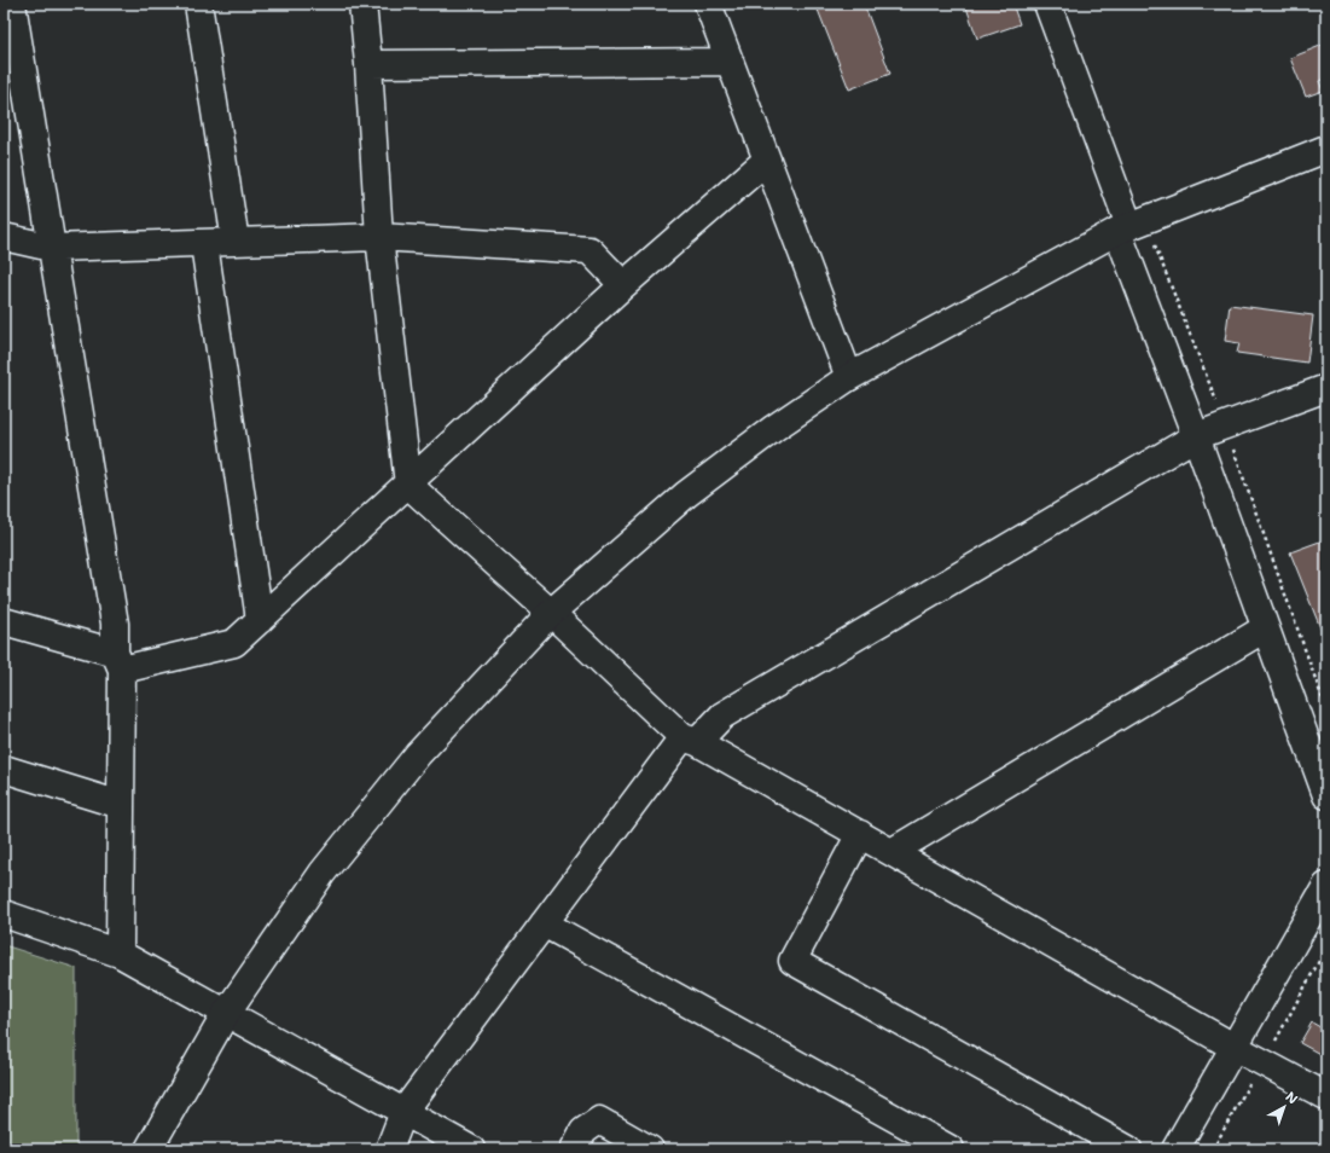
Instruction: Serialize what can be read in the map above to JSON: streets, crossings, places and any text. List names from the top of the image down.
{
  "north": "top right"
}
